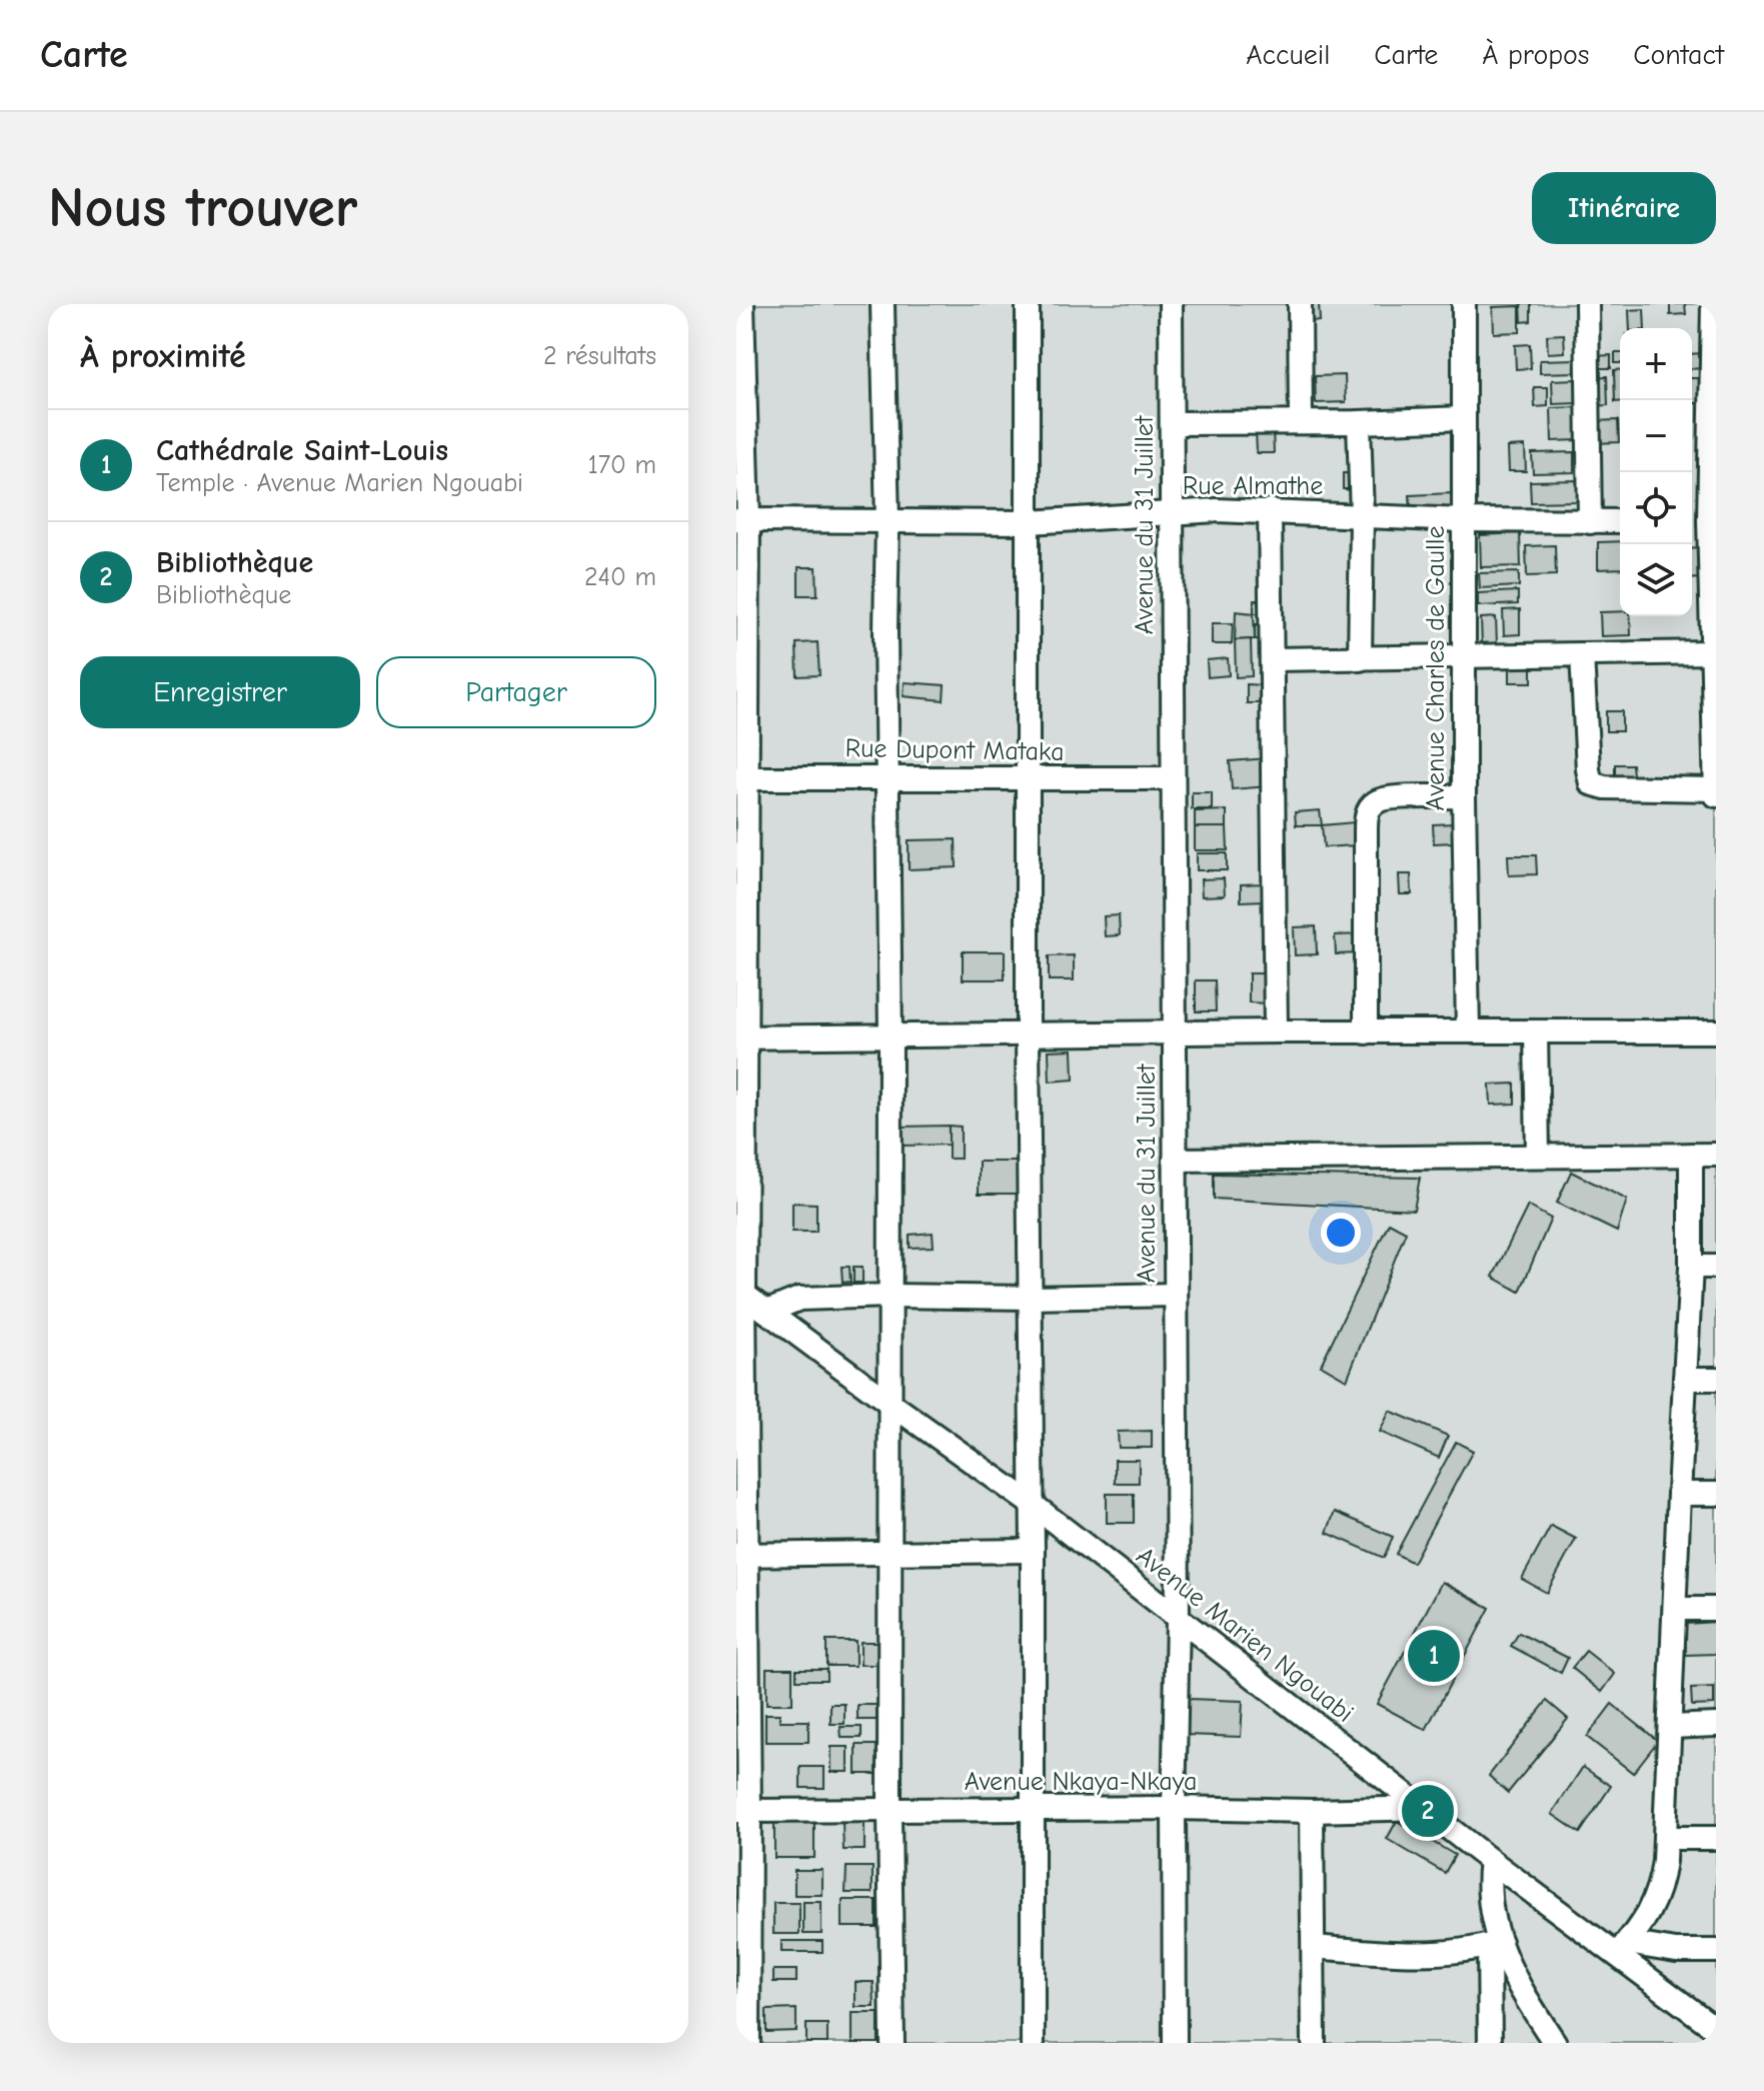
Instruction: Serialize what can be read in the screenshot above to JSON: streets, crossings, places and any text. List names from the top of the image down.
{
  "streets": {
    "street": [
      "Rue Almathe",
      "Avenue du 31 Juillet",
      "Avenue Charles de Gaulle",
      "Rue Dupont Mataka",
      "Avenue Marien Ngouabi",
      "Avenue Nkaya-Nkaya"
    ]
  },
  "crossings": [
    ["Rue Almathe", "Avenue du 31 Juillet"],
    ["Rue Almathe", "Avenue Charles de Gaulle"],
    ["Avenue du 31 Juillet", "Rue Dupont Mataka"],
    ["Avenue du 31 Juillet", "Avenue Marien Ngouabi"],
    ["Avenue du 31 Juillet", "Avenue Nkaya-Nkaya"],
    ["Avenue Marien Ngouabi", "Avenue Nkaya-Nkaya"]
  ],
  "page": {
    "header": "Carte",
    "nav": [
      "Accueil",
      "Carte",
      "À propos",
      "Contact"
    ],
    "buttons": [
      "Itinéraire",
      ["Enregistrer", "Partager"]
    ],
    "title": "Nous trouver",
    "heading": ["À proximité", "2 résultats"],
    "map_buttons": ["+", "−"],
    "list": [
      {
        "mark": "1",
        "name": "Cathédrale Saint-Louis",
        "note": "Temple · Avenue Marien Ngouabi",
        "value": "170 m"
      },
      {
        "mark": "2",
        "name": "Bibliothèque",
        "note": "Bibliothèque",
        "value": "240 m"
      }
    ],
    "pins": ["1", "2"]
  }
}
